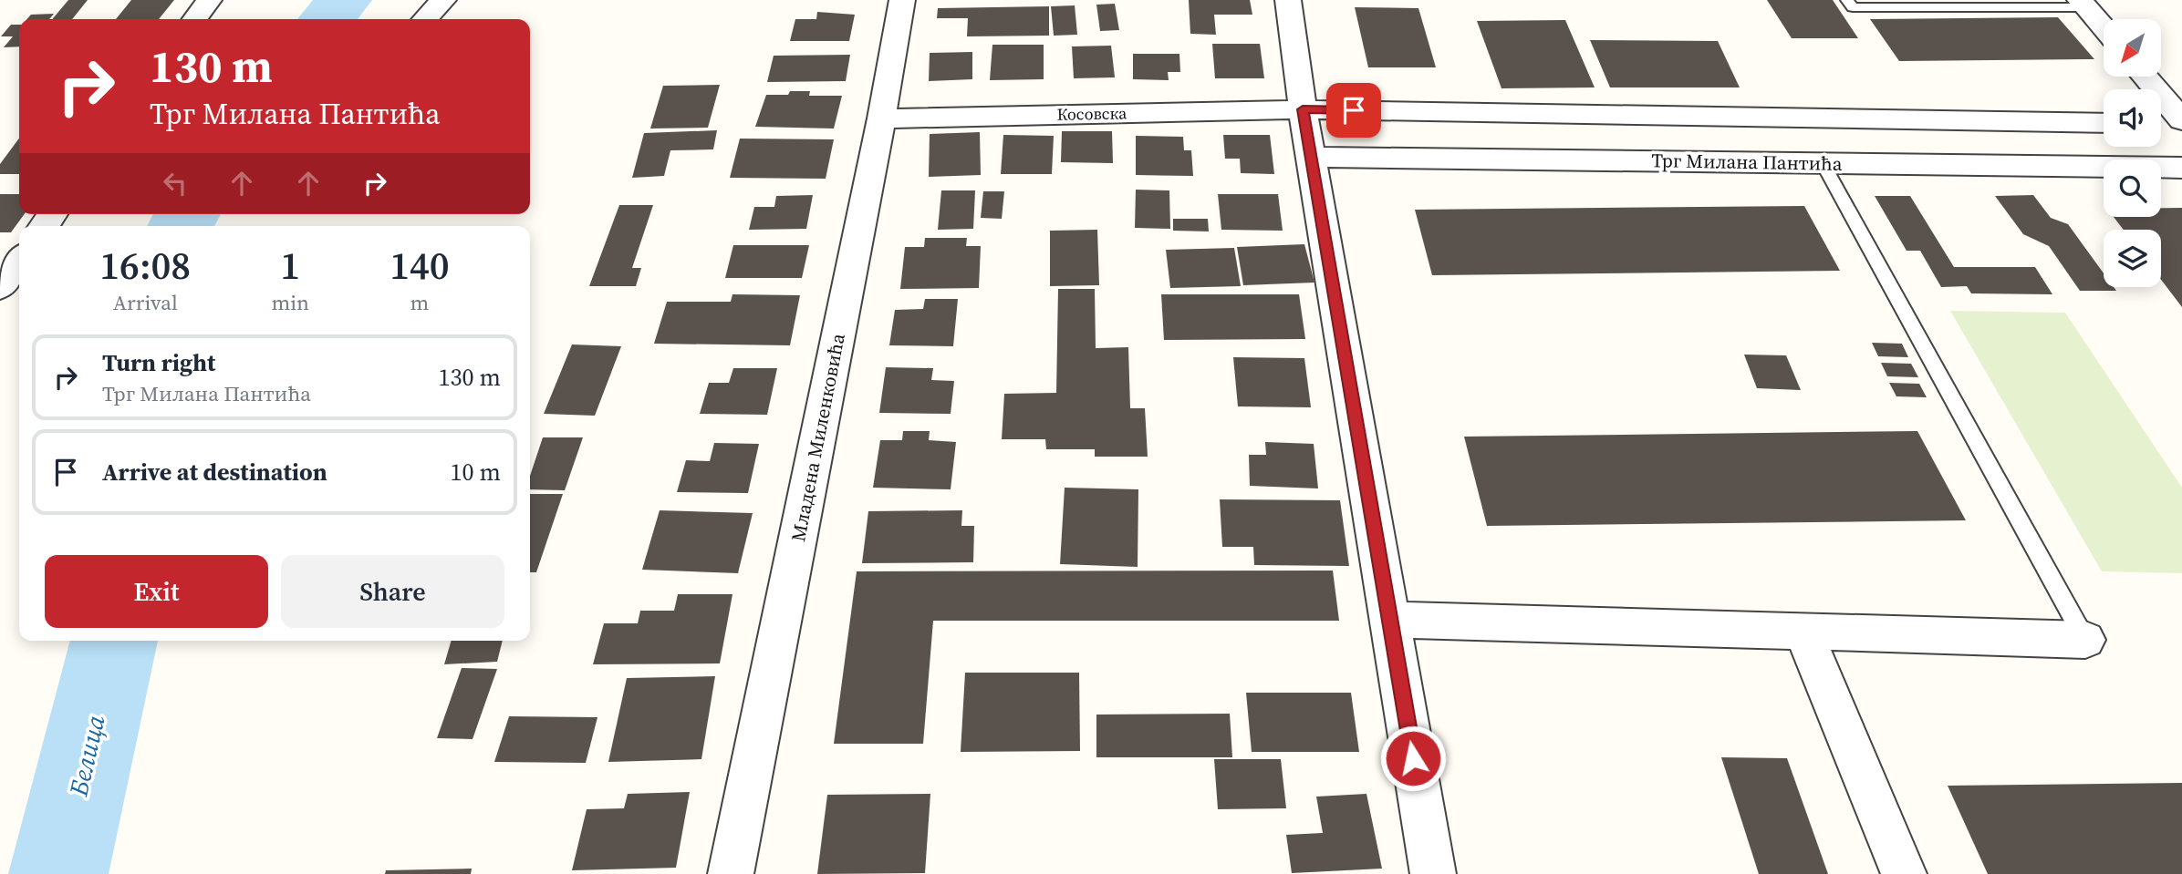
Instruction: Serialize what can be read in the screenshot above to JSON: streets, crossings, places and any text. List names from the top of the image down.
{
  "streets": {
    "street": ["Косовска", "Трг Милана Пантића", "Младена Миленковића"]
  },
  "crossings": [
    ["Косовска", "Младена Миленковића"]
  ],
  "water": ["Белица"],
  "north": "bottom left",
  "page": {
    "turn": ["130 m", "Трг Милана Пантића"],
    "eta": [
      "16:08",
      "Arrival",
      "1",
      "min",
      "140",
      "m"
    ],
    "list": [
      {
        "name": "Turn right",
        "note": "Трг Милана Пантића",
        "value": "130 m"
      },
      {
        "name": "Arrive at destination",
        "value": "10 m"
      }
    ],
    "buttons": ["Exit", "Share"]
  }
}
